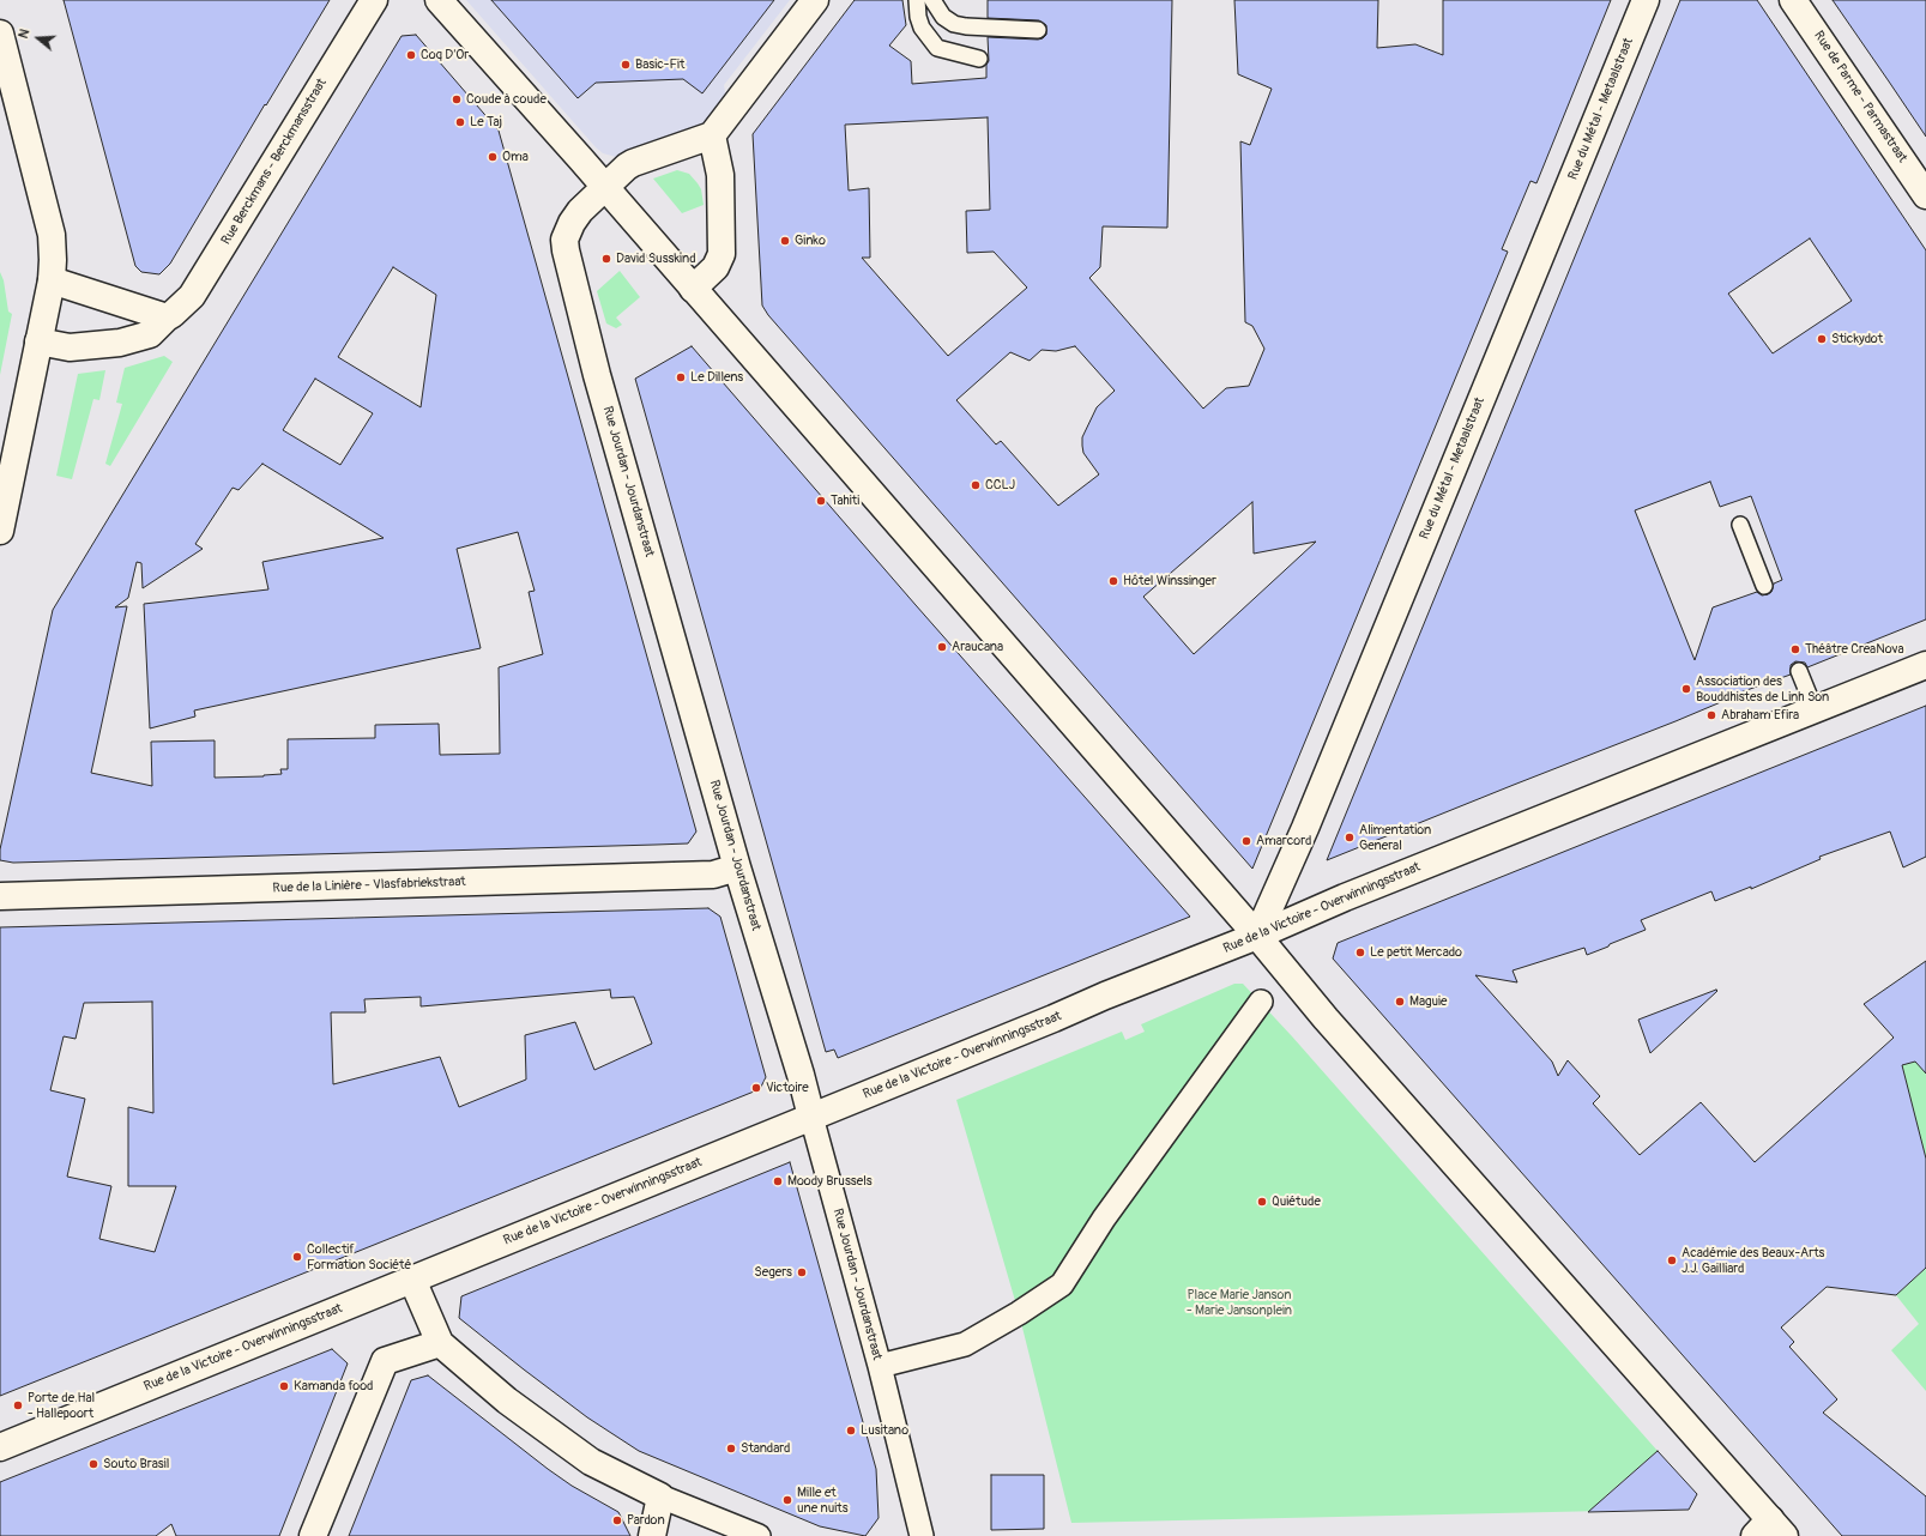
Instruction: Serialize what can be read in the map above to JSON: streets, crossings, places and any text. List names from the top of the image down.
{
  "streets": {
    "street": [
      "Rue de Parme - Parmastraat",
      "Rue du Métal - Metaalstraat",
      "Rue Berckmans - Berckmansstraat",
      "Rue Jourdan - Jourdanstraat",
      "Rue de la Linière - Vlasfabriekstraat",
      "Rue de la Victoire - Overwinningsstraat"
    ]
  },
  "crossings": [
    ["Rue du Métal - Metaalstraat", "Rue de la Victoire - Overwinningsstraat"],
    ["Rue Jourdan - Jourdanstraat", "Rue de la Linière - Vlasfabriekstraat"],
    ["Rue Jourdan - Jourdanstraat", "Rue de la Victoire - Overwinningsstraat"]
  ],
  "parks": ["Place Marie Janson - Marie Jansonplein"],
  "places": [
    "Coq D'Or",
    "Basic-Fit",
    "Coude à coude",
    "Le Taj",
    "Oma",
    "Ginko",
    "David Susskind",
    "Stickydot",
    "Le Dillens",
    "CCLJ",
    "Tahiti",
    "Hôtel Winssinger",
    "Araucana",
    "Théâtre CreaNova",
    "Association des Bouddhistes de Linh Son",
    "Abraham Efira",
    "Alimentation General",
    "Amarcord",
    "Le petit Mercado",
    "Maguie",
    "Victoire",
    "Moody Brussels",
    "Quiétude",
    "Collectif Formation Société",
    "Académie des Beaux-Arts J.J. Gailliard",
    "Segers",
    "Kamanda food",
    "Porte de Hal - Hallepoort",
    "Lusitano",
    "Standard",
    "Souto Brasil",
    "Mille et une nuits",
    "Pardon"
  ],
  "north": "left"
}
